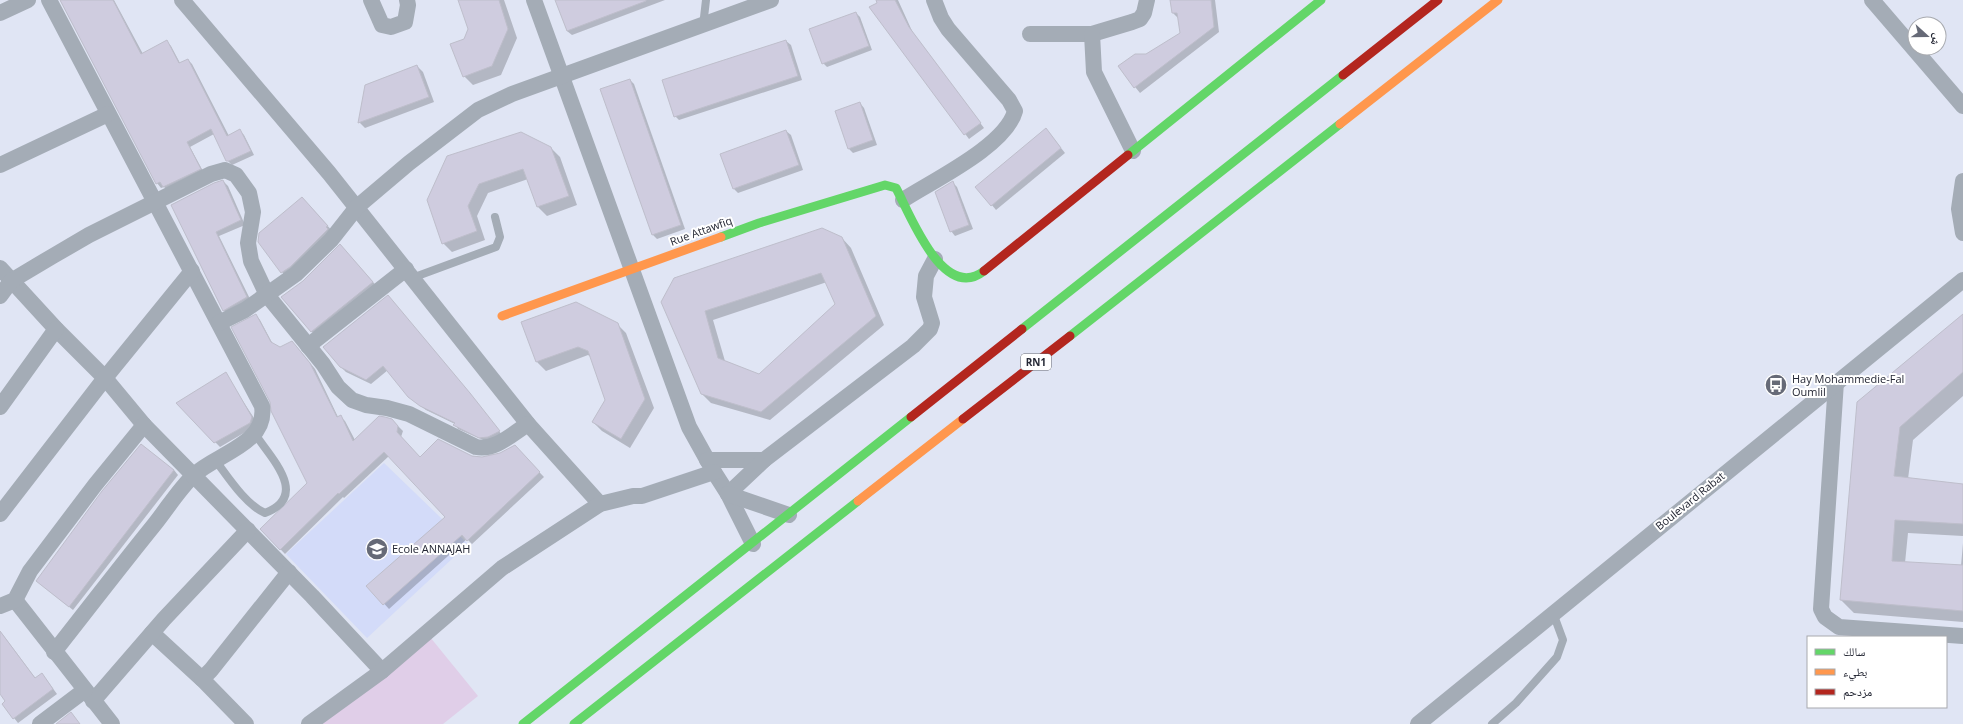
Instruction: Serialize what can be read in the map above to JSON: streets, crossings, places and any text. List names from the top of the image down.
{
  "streets": {
    "main road": ["Rue Attawfiq", "RN1"],
    "street": ["Boulevard Rabat"]
  },
  "places": {
    "bus stop": ["Hay Mohammedie-Fal Oumlil"],
    "school or university": ["Ecole ANNAJAH"]
  },
  "legend": ["سالك", "بطيء", "مزدحم"],
  "north": "right"
}
